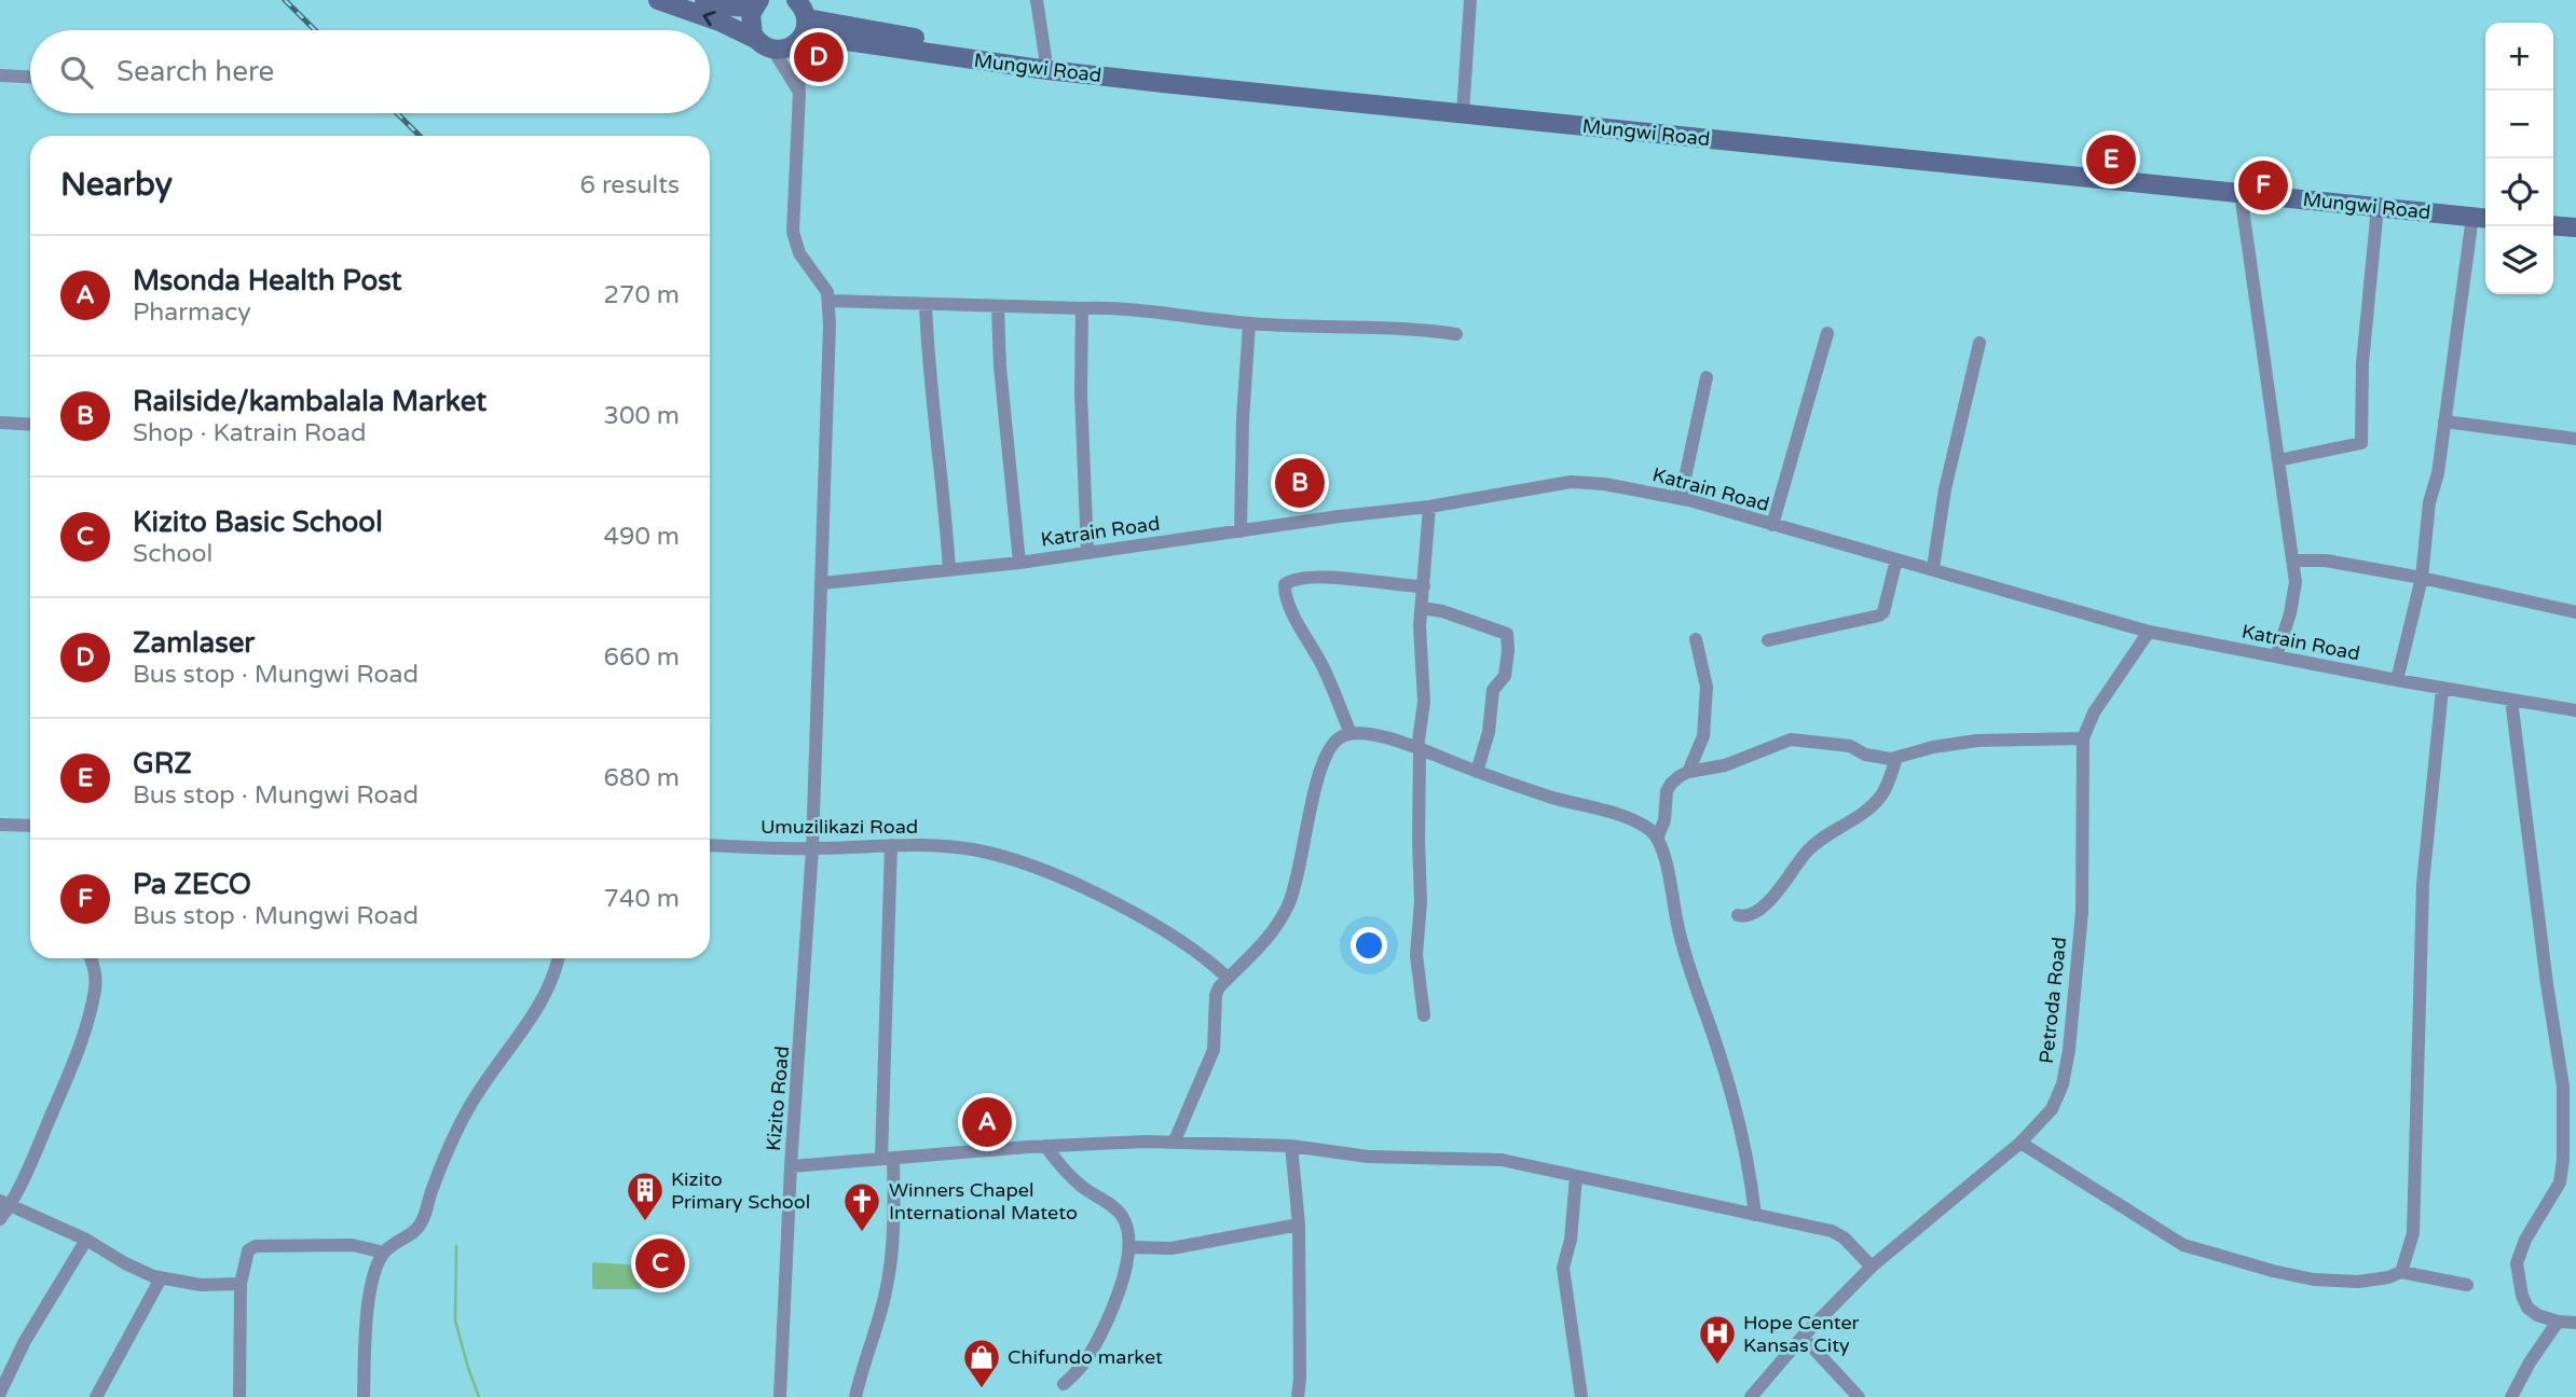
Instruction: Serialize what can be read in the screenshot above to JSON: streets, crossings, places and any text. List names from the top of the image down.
{
  "streets": {
    "main road": ["Mungwi Road"],
    "street": [
      "Katrain Road",
      "Umuzilikazi Road",
      "Petroda Road",
      "Kizito Road"
    ]
  },
  "crossings": [
    ["Katrain Road", "Petroda Road"],
    ["Katrain Road", "Kizito Road"],
    ["Umuzilikazi Road", "Kizito Road"]
  ],
  "places": {
    "building": ["Kizito Primary School"],
    "church": ["Winners Chapel International Mateto"],
    "hospital": ["Hope Center Kansas City"],
    "shop": ["Chifundo market"]
  },
  "page": {
    "map_buttons": ["+", "−"],
    "pins": [
      "D",
      "E",
      "F",
      "B",
      "A",
      "C"
    ],
    "search": "Search here",
    "heading": ["Nearby", "6 results"],
    "list": [
      {
        "mark": "A",
        "name": "Msonda Health Post",
        "note": "Pharmacy",
        "value": "270 m"
      },
      {
        "mark": "B",
        "name": "Railside/kambalala Market",
        "note": "Shop · Katrain Road",
        "value": "300 m"
      },
      {
        "mark": "C",
        "name": "Kizito Basic School",
        "note": "School",
        "value": "490 m"
      },
      {
        "mark": "D",
        "name": "Zamlaser",
        "note": "Bus stop · Mungwi Road",
        "value": "660 m"
      },
      {
        "mark": "E",
        "name": "GRZ",
        "note": "Bus stop · Mungwi Road",
        "value": "680 m"
      },
      {
        "mark": "F",
        "name": "Pa ZECO",
        "note": "Bus stop · Mungwi Road",
        "value": "740 m"
      }
    ]
  }
}
